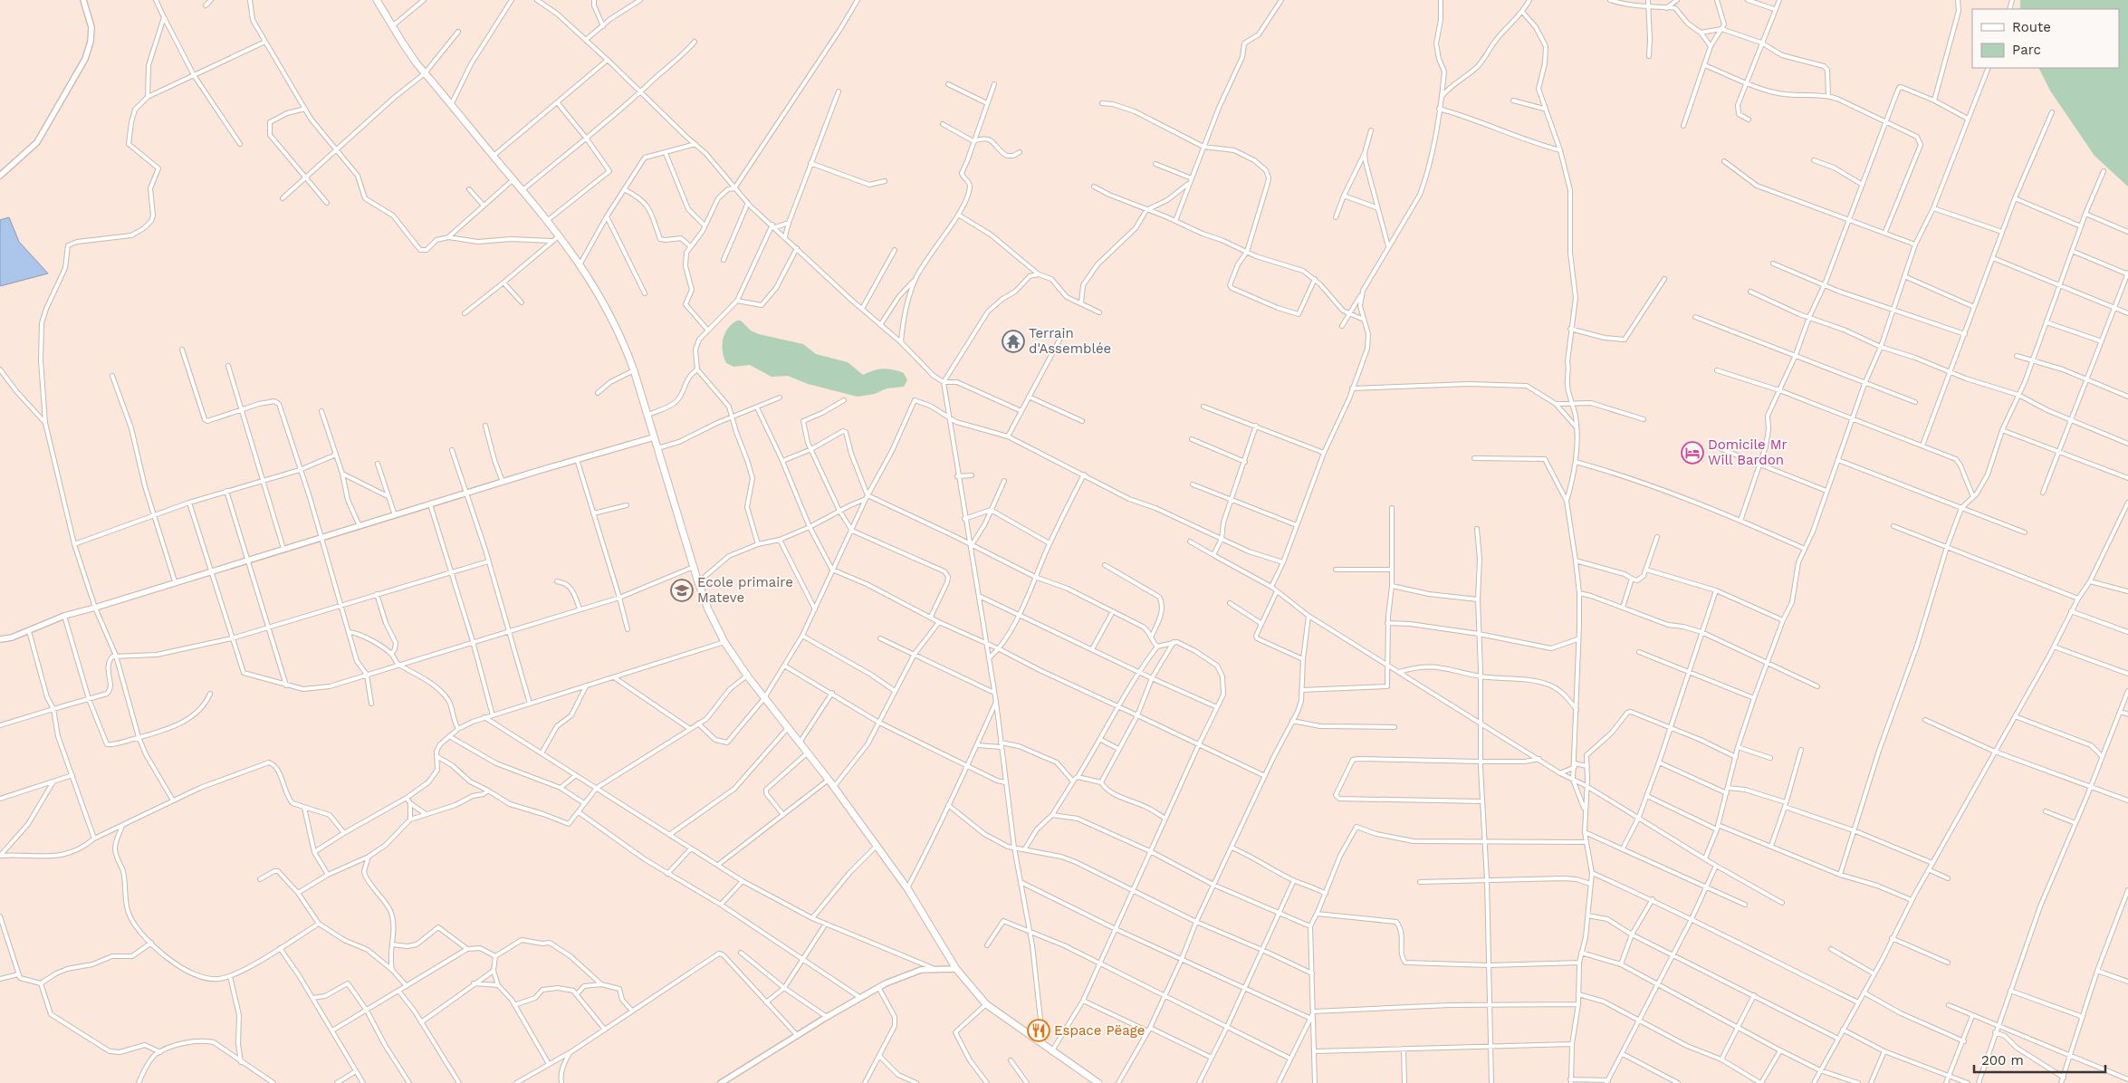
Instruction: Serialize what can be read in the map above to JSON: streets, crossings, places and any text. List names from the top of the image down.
{
  "places": {
    "temple": ["Terrain d'Assemblée"],
    "hotel": ["Domicile Mr Will Bardon"],
    "school or university": ["Ecole primaire Mateve"],
    "restaurant": ["Espace Pëage"]
  },
  "legend": ["Route", "Parc"],
  "scale_bar": "200 m"
}
